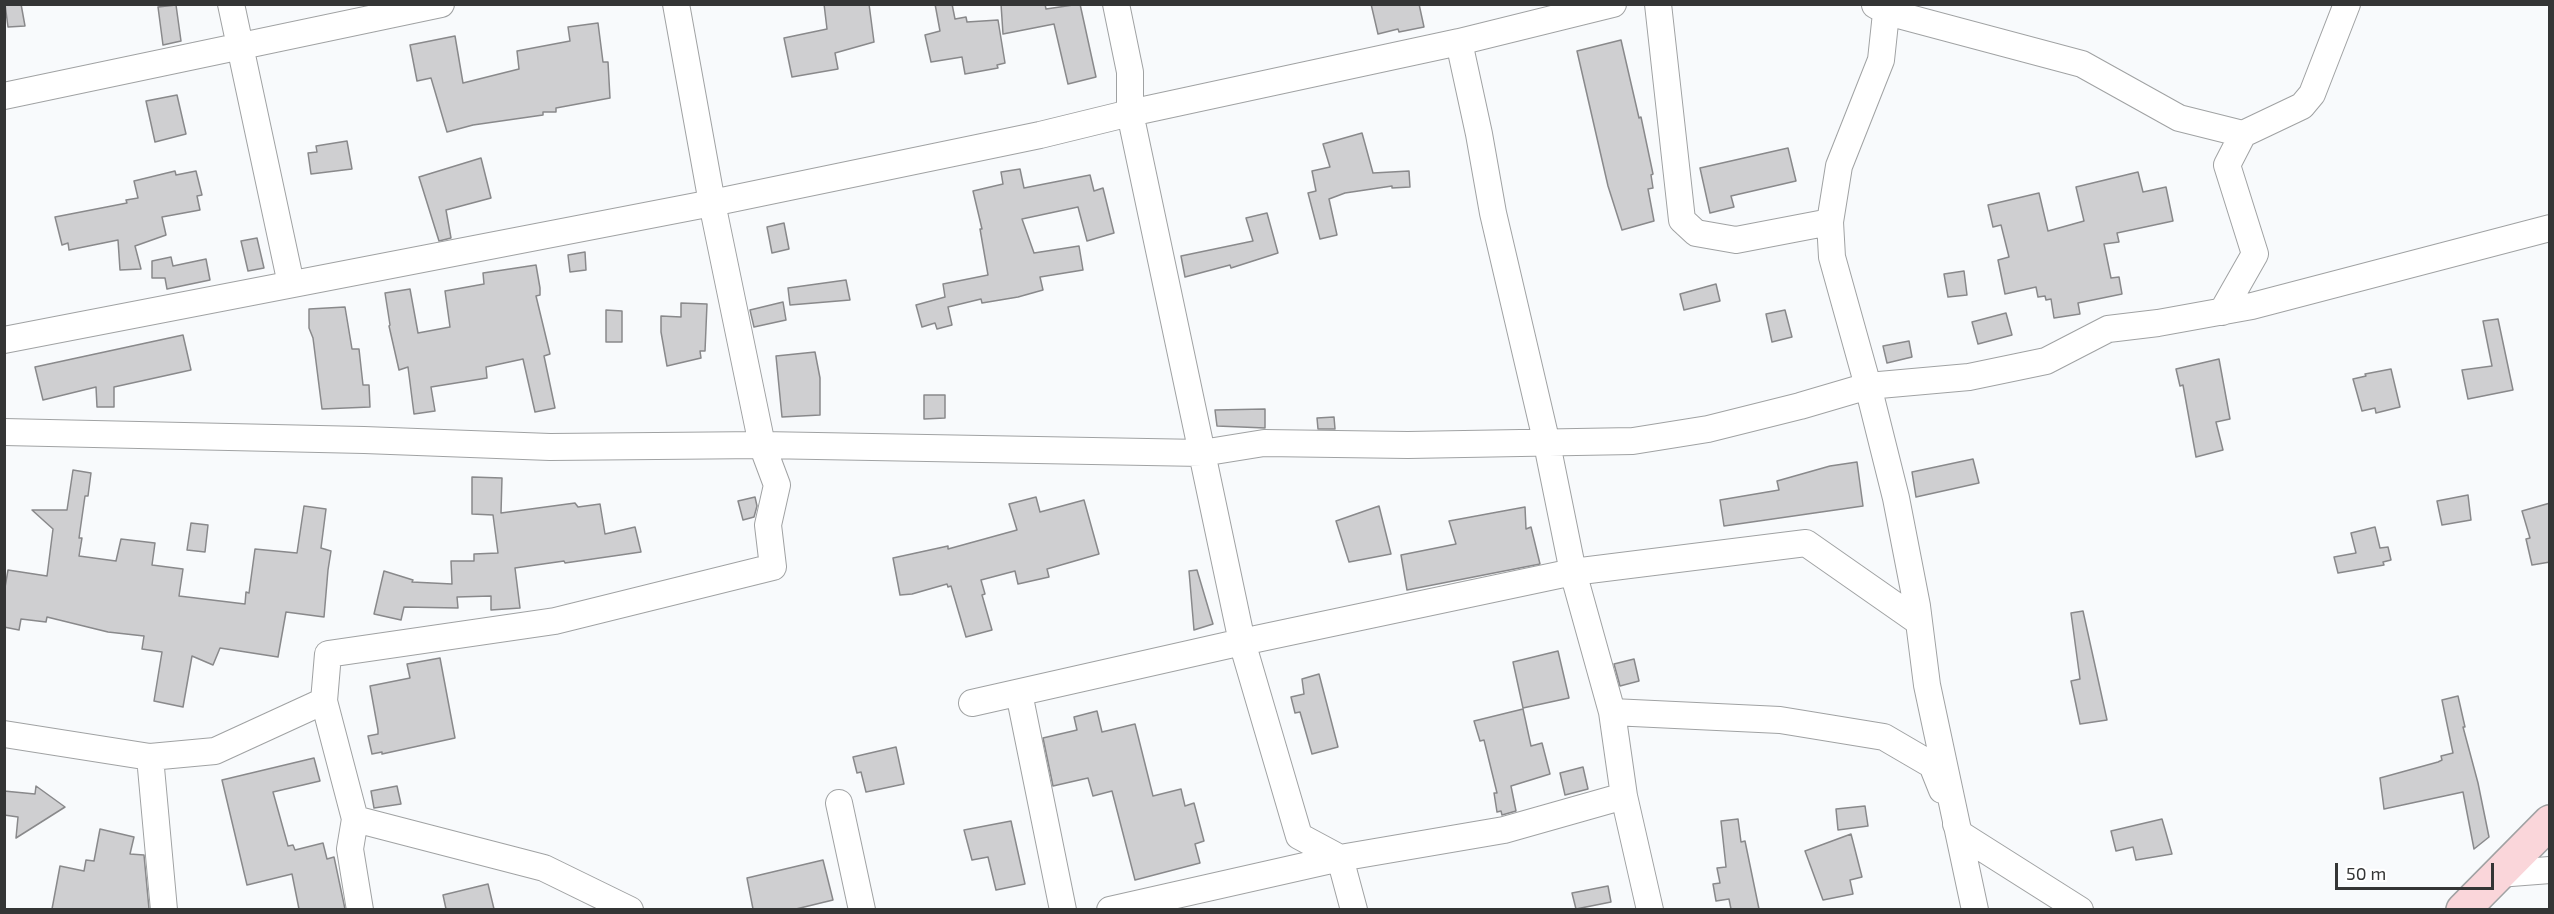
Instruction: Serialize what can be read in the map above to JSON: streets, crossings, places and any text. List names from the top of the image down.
{
  "scale_bar": "50 m"
}
